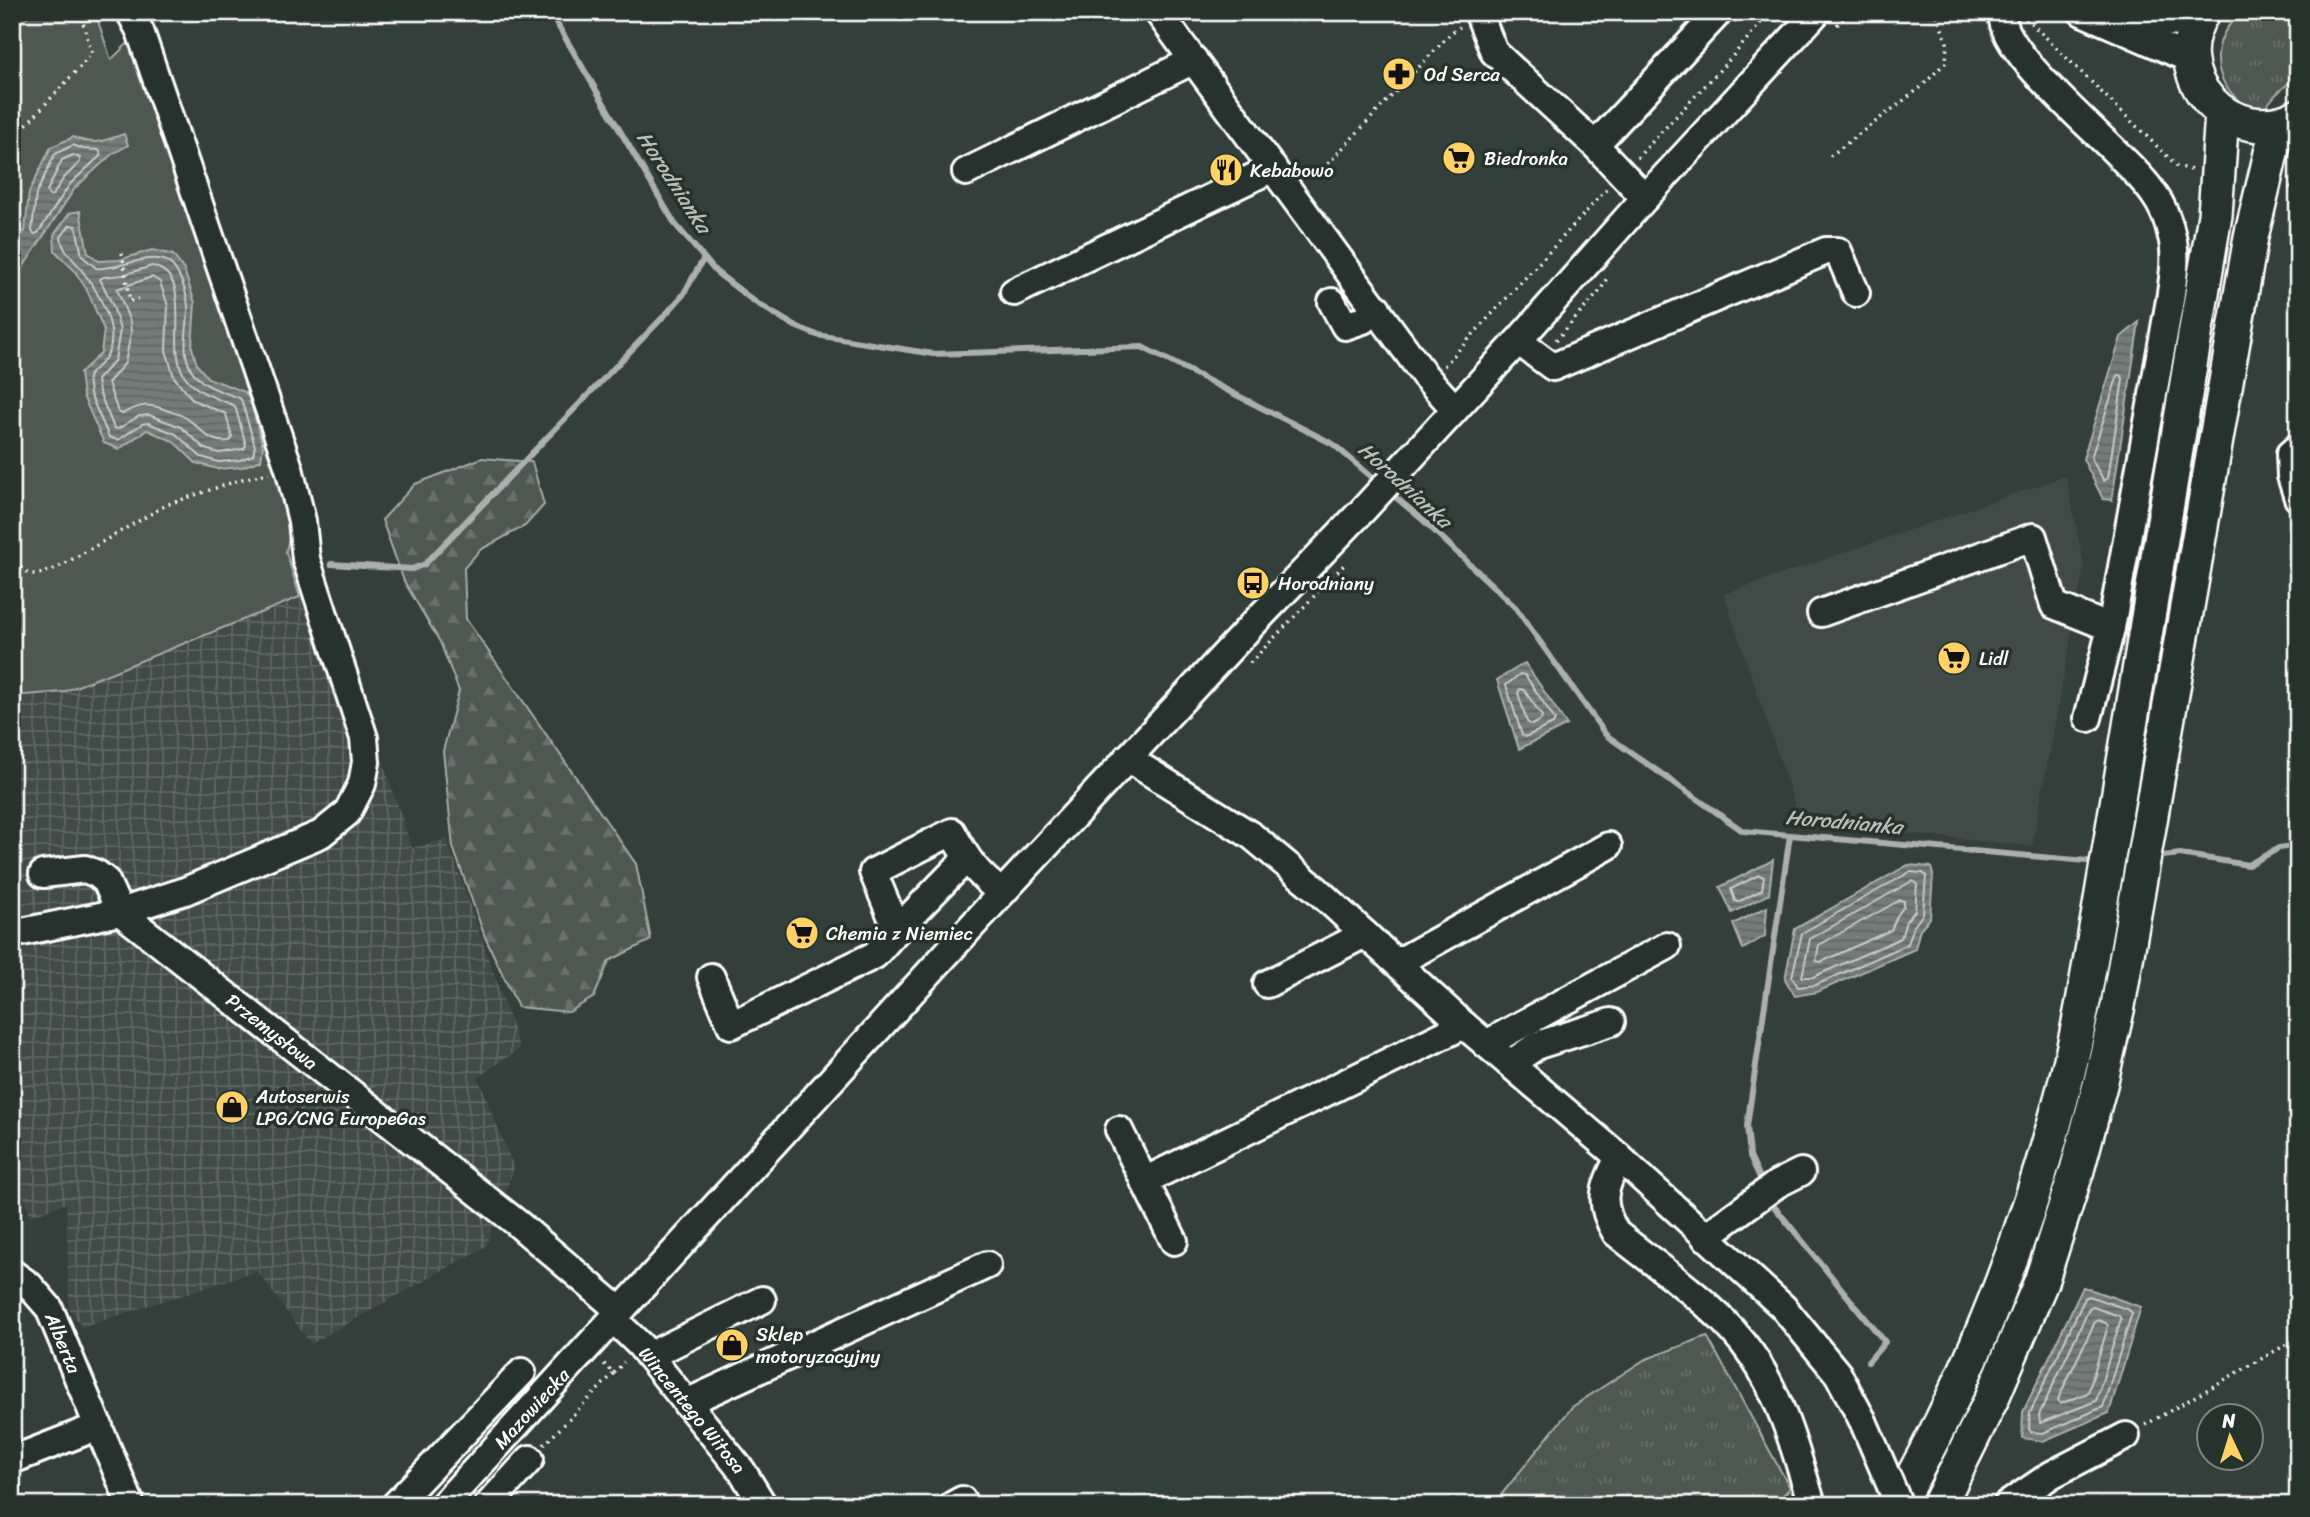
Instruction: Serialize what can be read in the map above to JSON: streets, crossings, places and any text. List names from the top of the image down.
{
  "streets": {
    "street": [
      "Przemysłowa",
      "Alberta",
      "Mazowiecka",
      "Wincentego Witosa"
    ]
  },
  "crossings": [
    ["Przemysłowa", "Mazowiecka"],
    ["Przemysłowa", "Wincentego Witosa"],
    ["Mazowiecka", "Wincentego Witosa"]
  ],
  "water": ["Horodnianka"],
  "places": {
    "pharmacy": ["Od Serca"],
    "supermarket": ["Biedronka", "Lidl", "Chemia z Niemiec"],
    "restaurant": ["Kebabowo"],
    "bus stop": ["Horodniany"],
    "shop": ["Autoserwis LPG/CNG EuropeGas", "Sklep motoryzacyjny"]
  },
  "north": "top"
}
